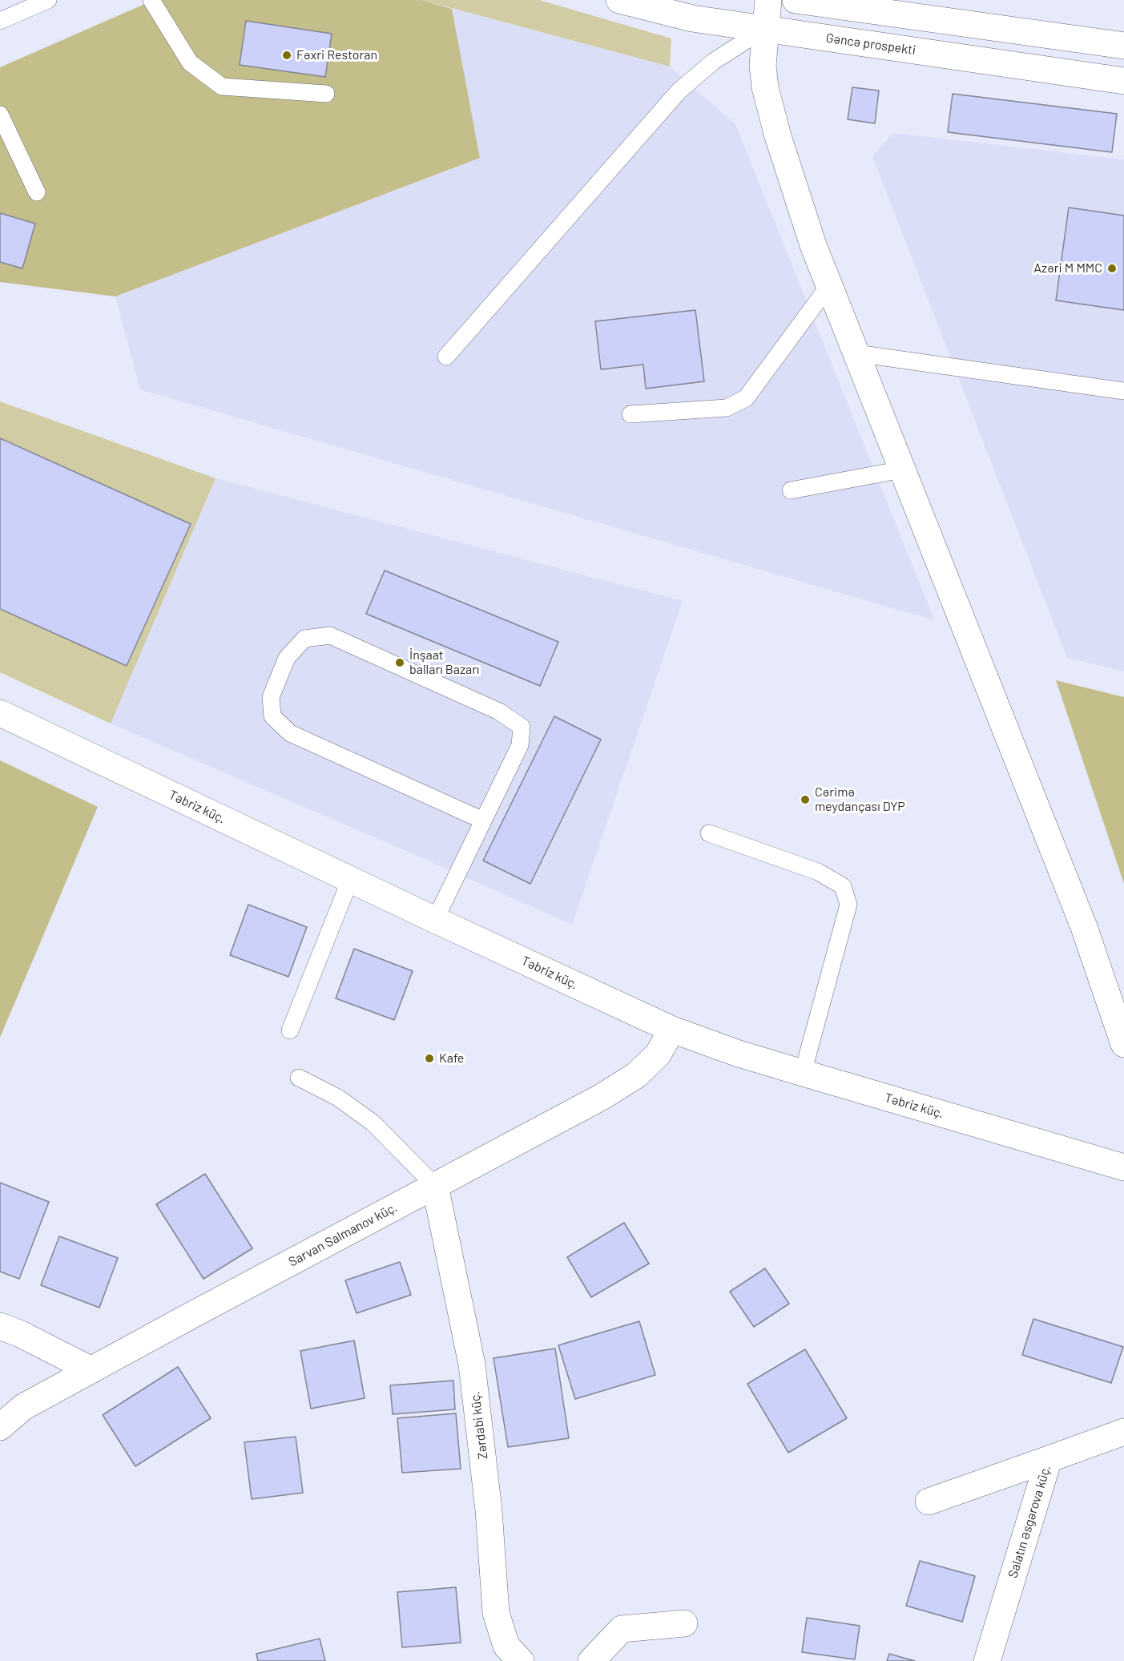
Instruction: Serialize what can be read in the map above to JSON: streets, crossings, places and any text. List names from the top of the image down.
{
  "streets": {
    "street": [
      "Gəncə prospekti",
      "Təbriz küç.",
      "Sarvan Salmanov küç.",
      "Zərdabi küç.",
      "Salatın Əsgərova küç."
    ]
  },
  "crossings": [
    ["Təbriz küç.", "Sarvan Salmanov küç."],
    ["Sarvan Salmanov küç.", "Zərdabi küç."]
  ],
  "places": [
    "Fəxri Restoran",
    "Azəri M MMC",
    "İnşaat balları Bazarı",
    "Cərimə meydançası DYP",
    "Kafe"
  ]
}
